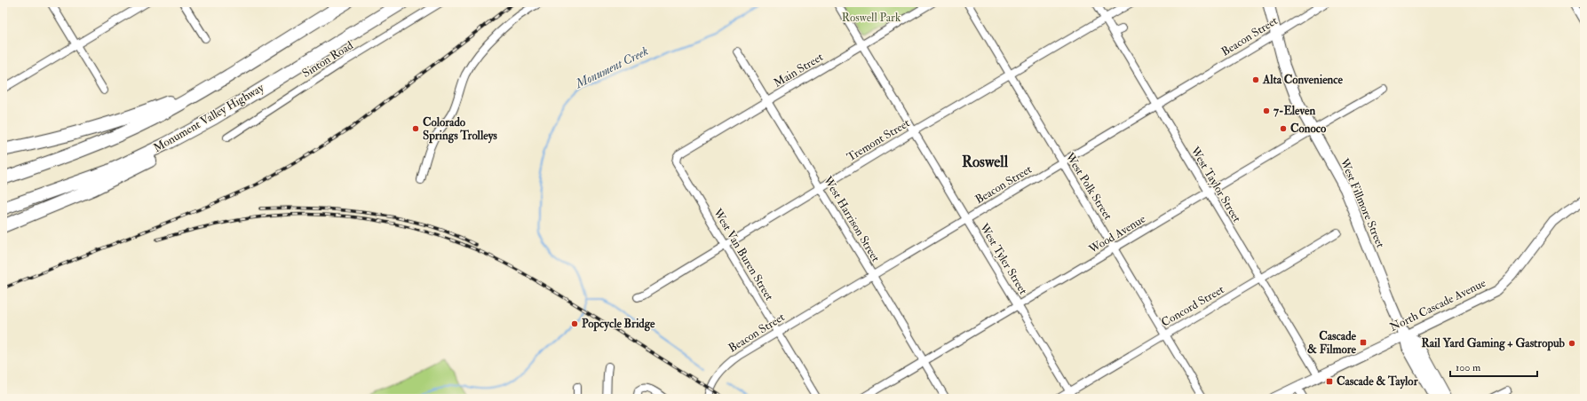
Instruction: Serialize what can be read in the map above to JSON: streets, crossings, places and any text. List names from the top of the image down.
{
  "streets": {
    "highway": ["Monument Valley Highway"],
    "main road": ["West Fillmore Street", "North Cascade Avenue"],
    "street": [
      "Beacon Street",
      "Sinton Road",
      "Main Street",
      "Tremont Street",
      "West Taylor Street",
      "West Polk Street",
      "West Harrison Street",
      "Wood Avenue",
      "West Van Buren Street",
      "West Tyler Street",
      "Concord Street"
    ]
  },
  "crossings": [
    ["Beacon Street", "West Taylor Street"],
    ["Beacon Street", "West Polk Street"],
    ["Beacon Street", "West Fillmore Street"],
    ["Beacon Street", "West Harrison Street"],
    ["Beacon Street", "West Van Buren Street"],
    ["Beacon Street", "West Tyler Street"],
    ["Main Street", "West Harrison Street"],
    ["Main Street", "West Van Buren Street"],
    ["Main Street", "West Tyler Street"],
    ["Tremont Street", "West Taylor Street"],
    ["Tremont Street", "West Polk Street"],
    ["Tremont Street", "West Harrison Street"],
    ["Tremont Street", "West Van Buren Street"],
    ["Tremont Street", "West Tyler Street"],
    ["West Taylor Street", "Wood Avenue"],
    ["West Taylor Street", "North Cascade Avenue"],
    ["West Taylor Street", "Concord Street"],
    ["West Polk Street", "Wood Avenue"],
    ["West Polk Street", "Concord Street"],
    ["West Fillmore Street", "Wood Avenue"],
    ["West Fillmore Street", "North Cascade Avenue"],
    ["West Harrison Street", "Wood Avenue"],
    ["Wood Avenue", "West Tyler Street"],
    ["West Tyler Street", "Concord Street"]
  ],
  "districts": ["Roswell"],
  "water": ["Monument Creek"],
  "parks": ["Roswell Park"],
  "places": {
    "other": [
      "Alta Convenience",
      "7-Eleven",
      "Colorado Springs Trolleys",
      "Conoco",
      "Popcycle Bridge",
      "Rail Yard Gaming + Gastropub"
    ],
    "transit": ["Cascade & Filmore", "Cascade & Taylor"]
  },
  "scale_bar": "100 m"
}
